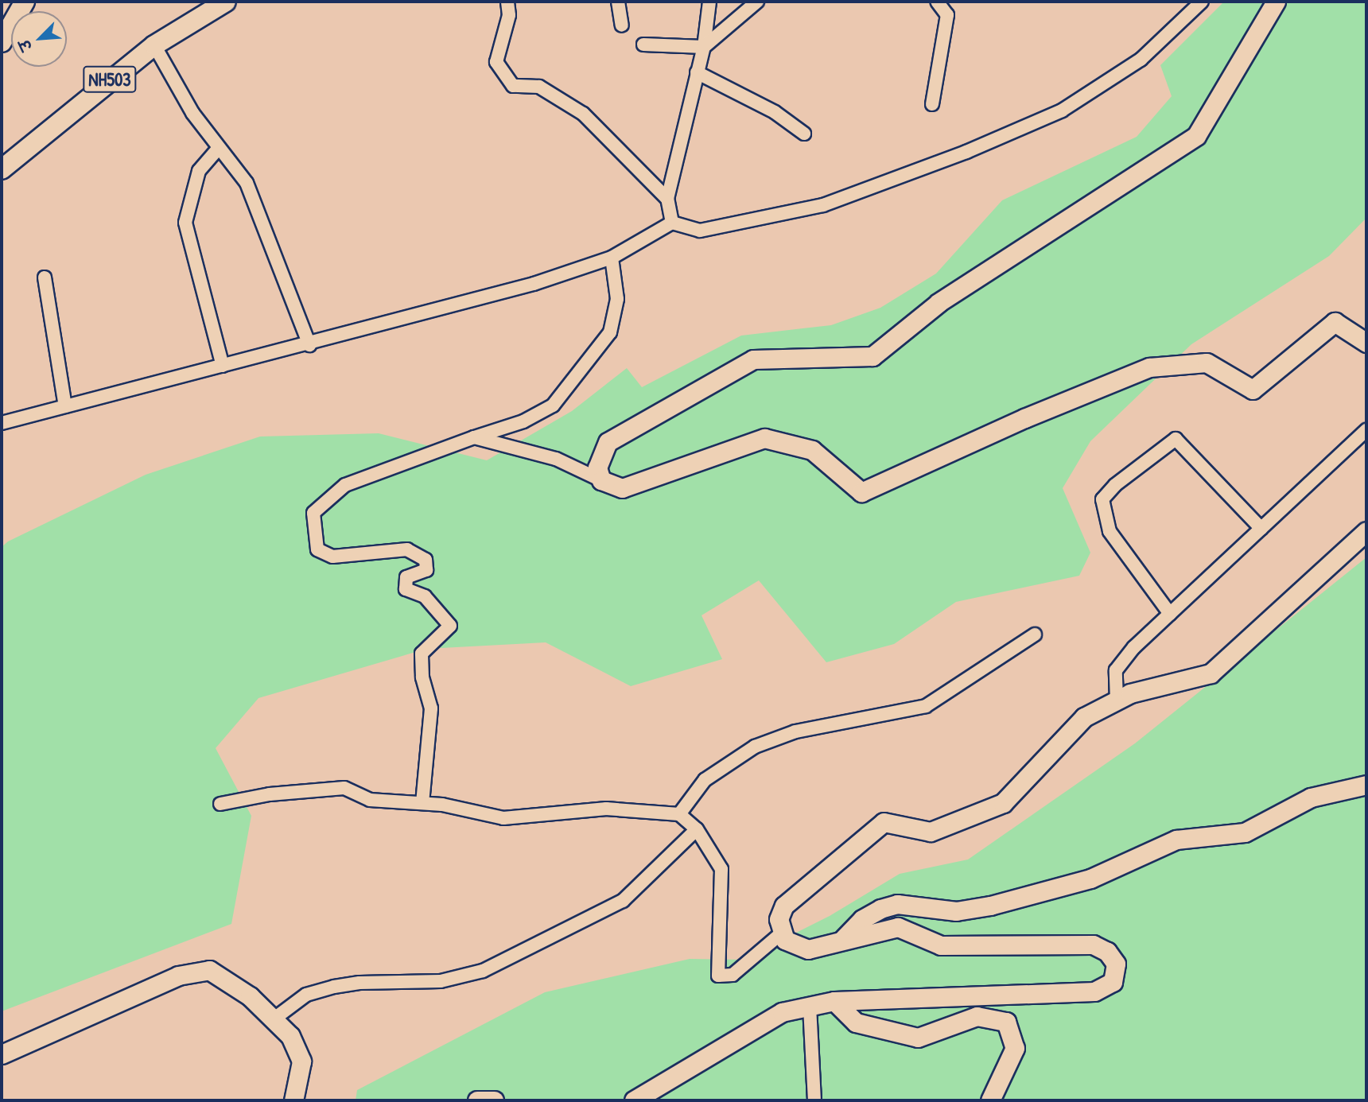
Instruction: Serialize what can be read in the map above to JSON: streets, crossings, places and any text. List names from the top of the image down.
{
  "streets": {
    "main road": ["NH503"]
  },
  "north": "bottom left"
}
